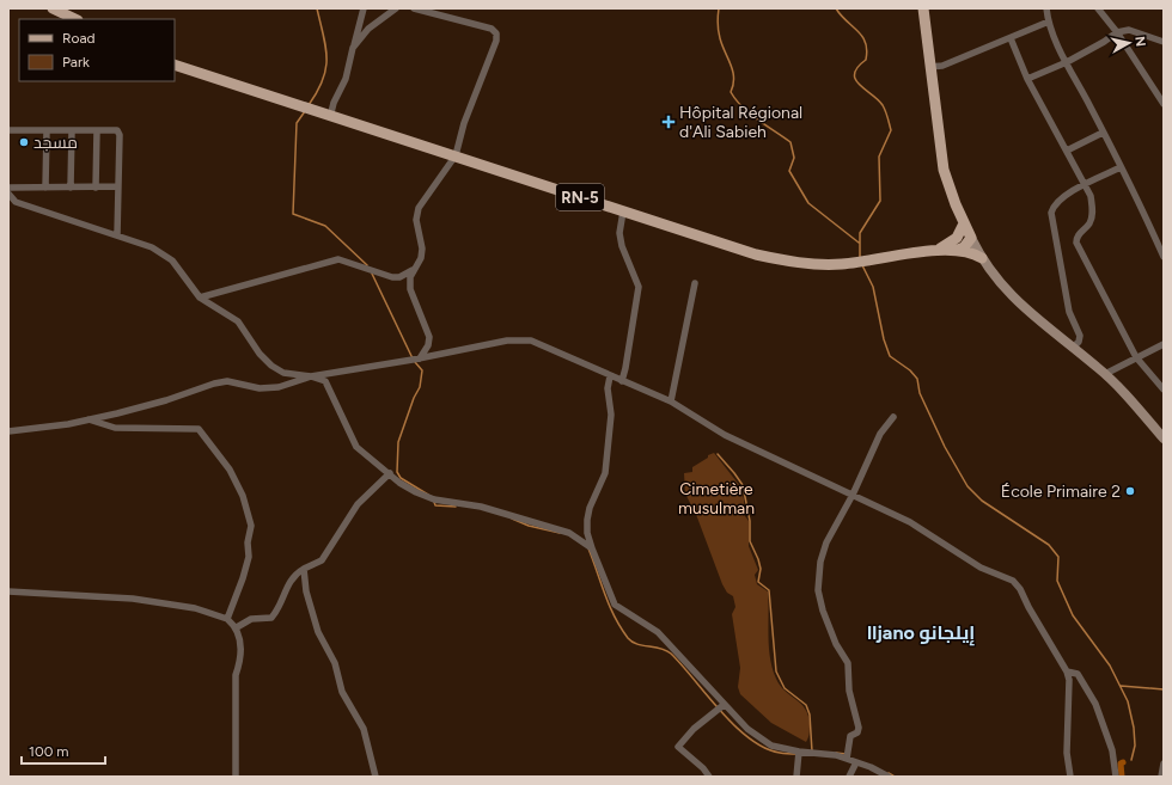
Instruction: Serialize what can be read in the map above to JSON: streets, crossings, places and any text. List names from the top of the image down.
{
  "streets": {
    "main road": ["RN-5"]
  },
  "districts": ["Iljano إيلجانو"],
  "parks": ["Cimetière musulman"],
  "places": {
    "health": ["Hôpital Régional d'Ali Sabieh"],
    "other": ["مسجد", "École Primaire 2"]
  },
  "legend": ["Road", "Park"],
  "scale_bar": "100 m",
  "north": "right"
}
